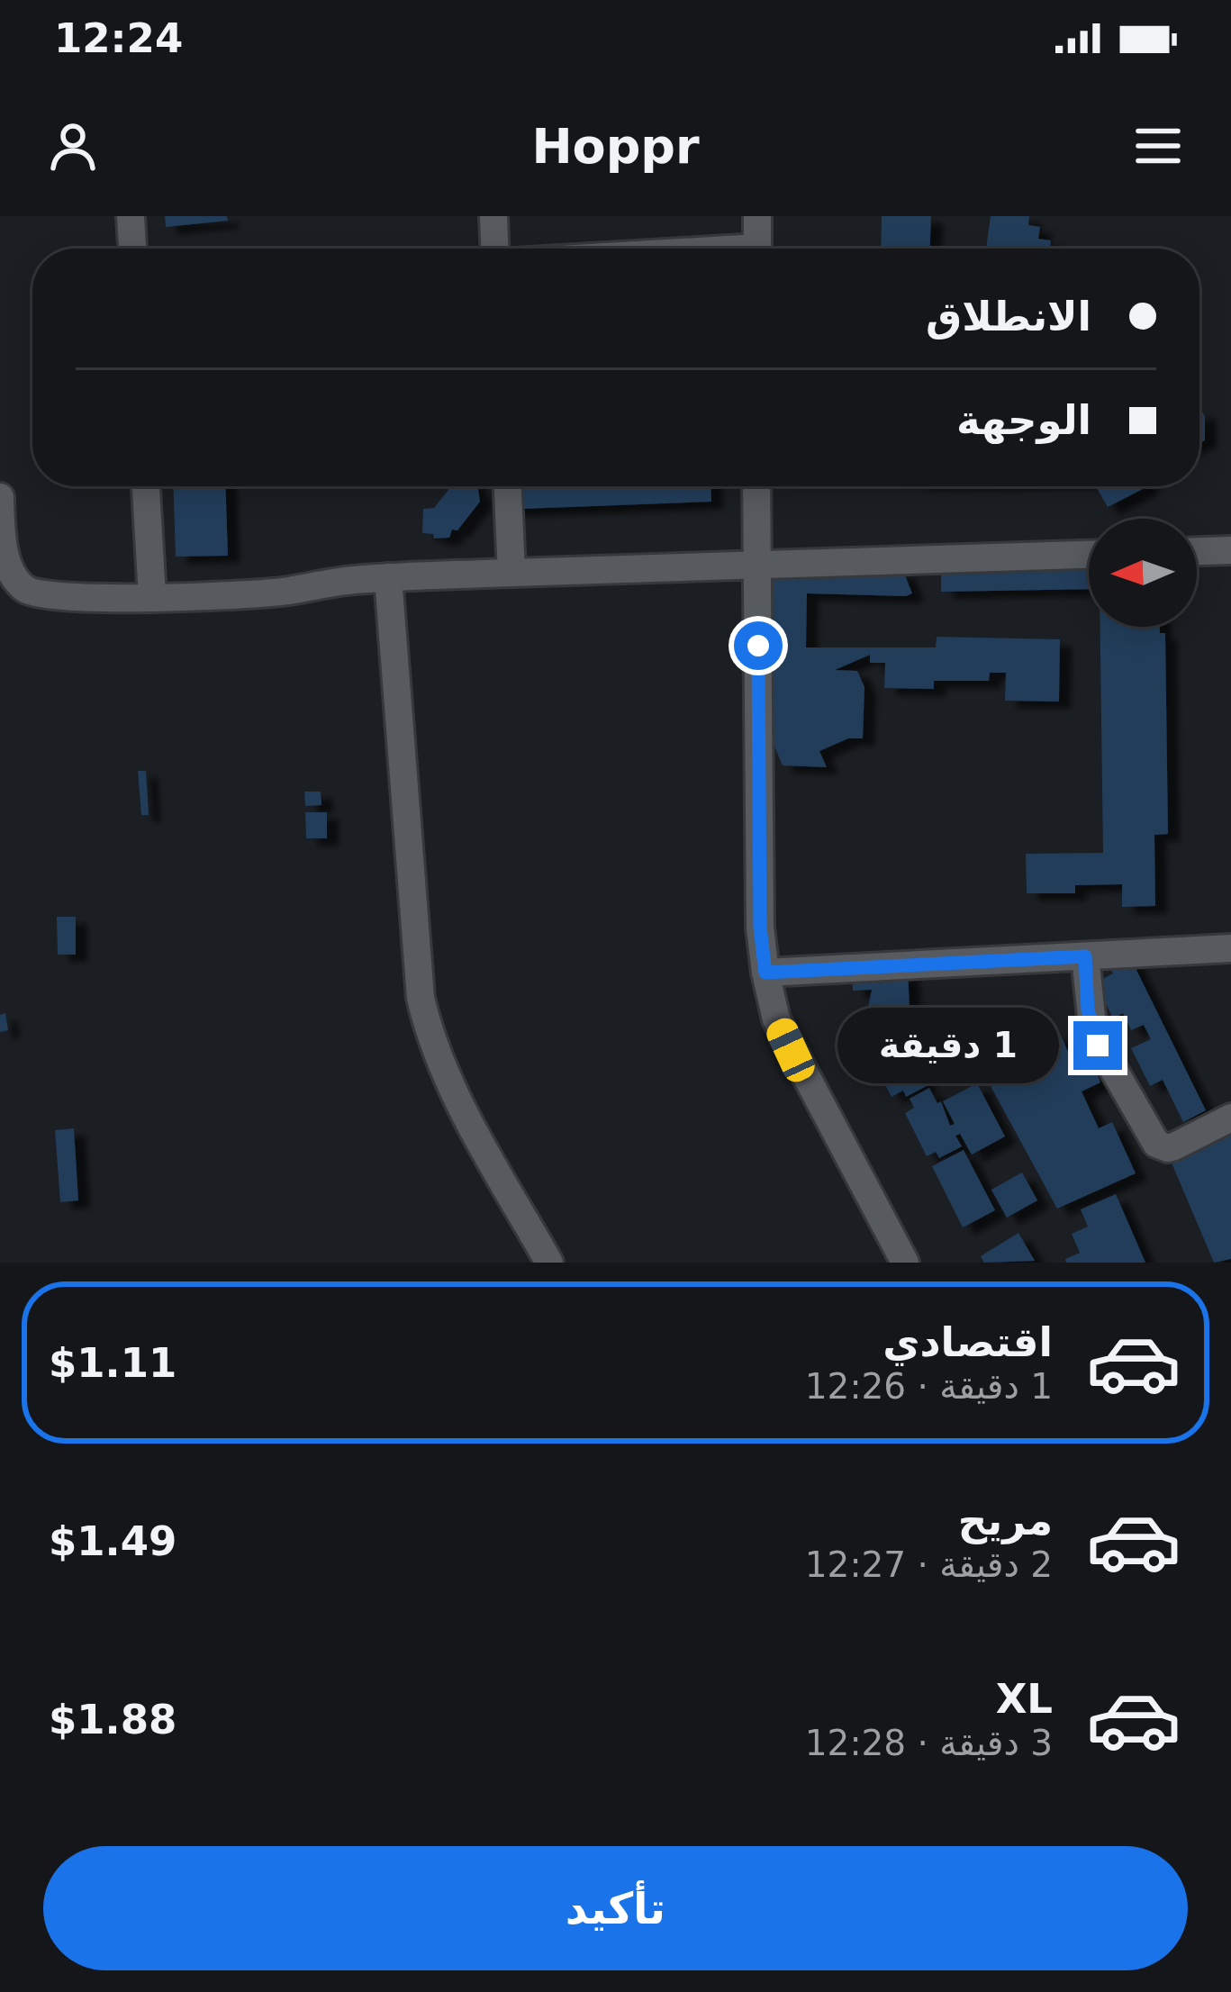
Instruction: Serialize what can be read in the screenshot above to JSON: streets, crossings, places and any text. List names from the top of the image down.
{
  "north": "left",
  "page": {
    "status": "12:24",
    "header": "Hoppr",
    "banner": ["الانطلاق", "الوجهة"],
    "bubble": "1 دقيقة",
    "list": [
      {
        "name": "اقتصادي",
        "note": "1 دقيقة · 12:26",
        "value": "$1.11"
      },
      {
        "name": "مريح",
        "note": "2 دقيقة · 12:27",
        "value": "$1.49"
      },
      {
        "name": "XL",
        "note": "3 دقيقة · 12:28",
        "value": "$1.88"
      }
    ],
    "buttons": "تأكيد"
  }
}
